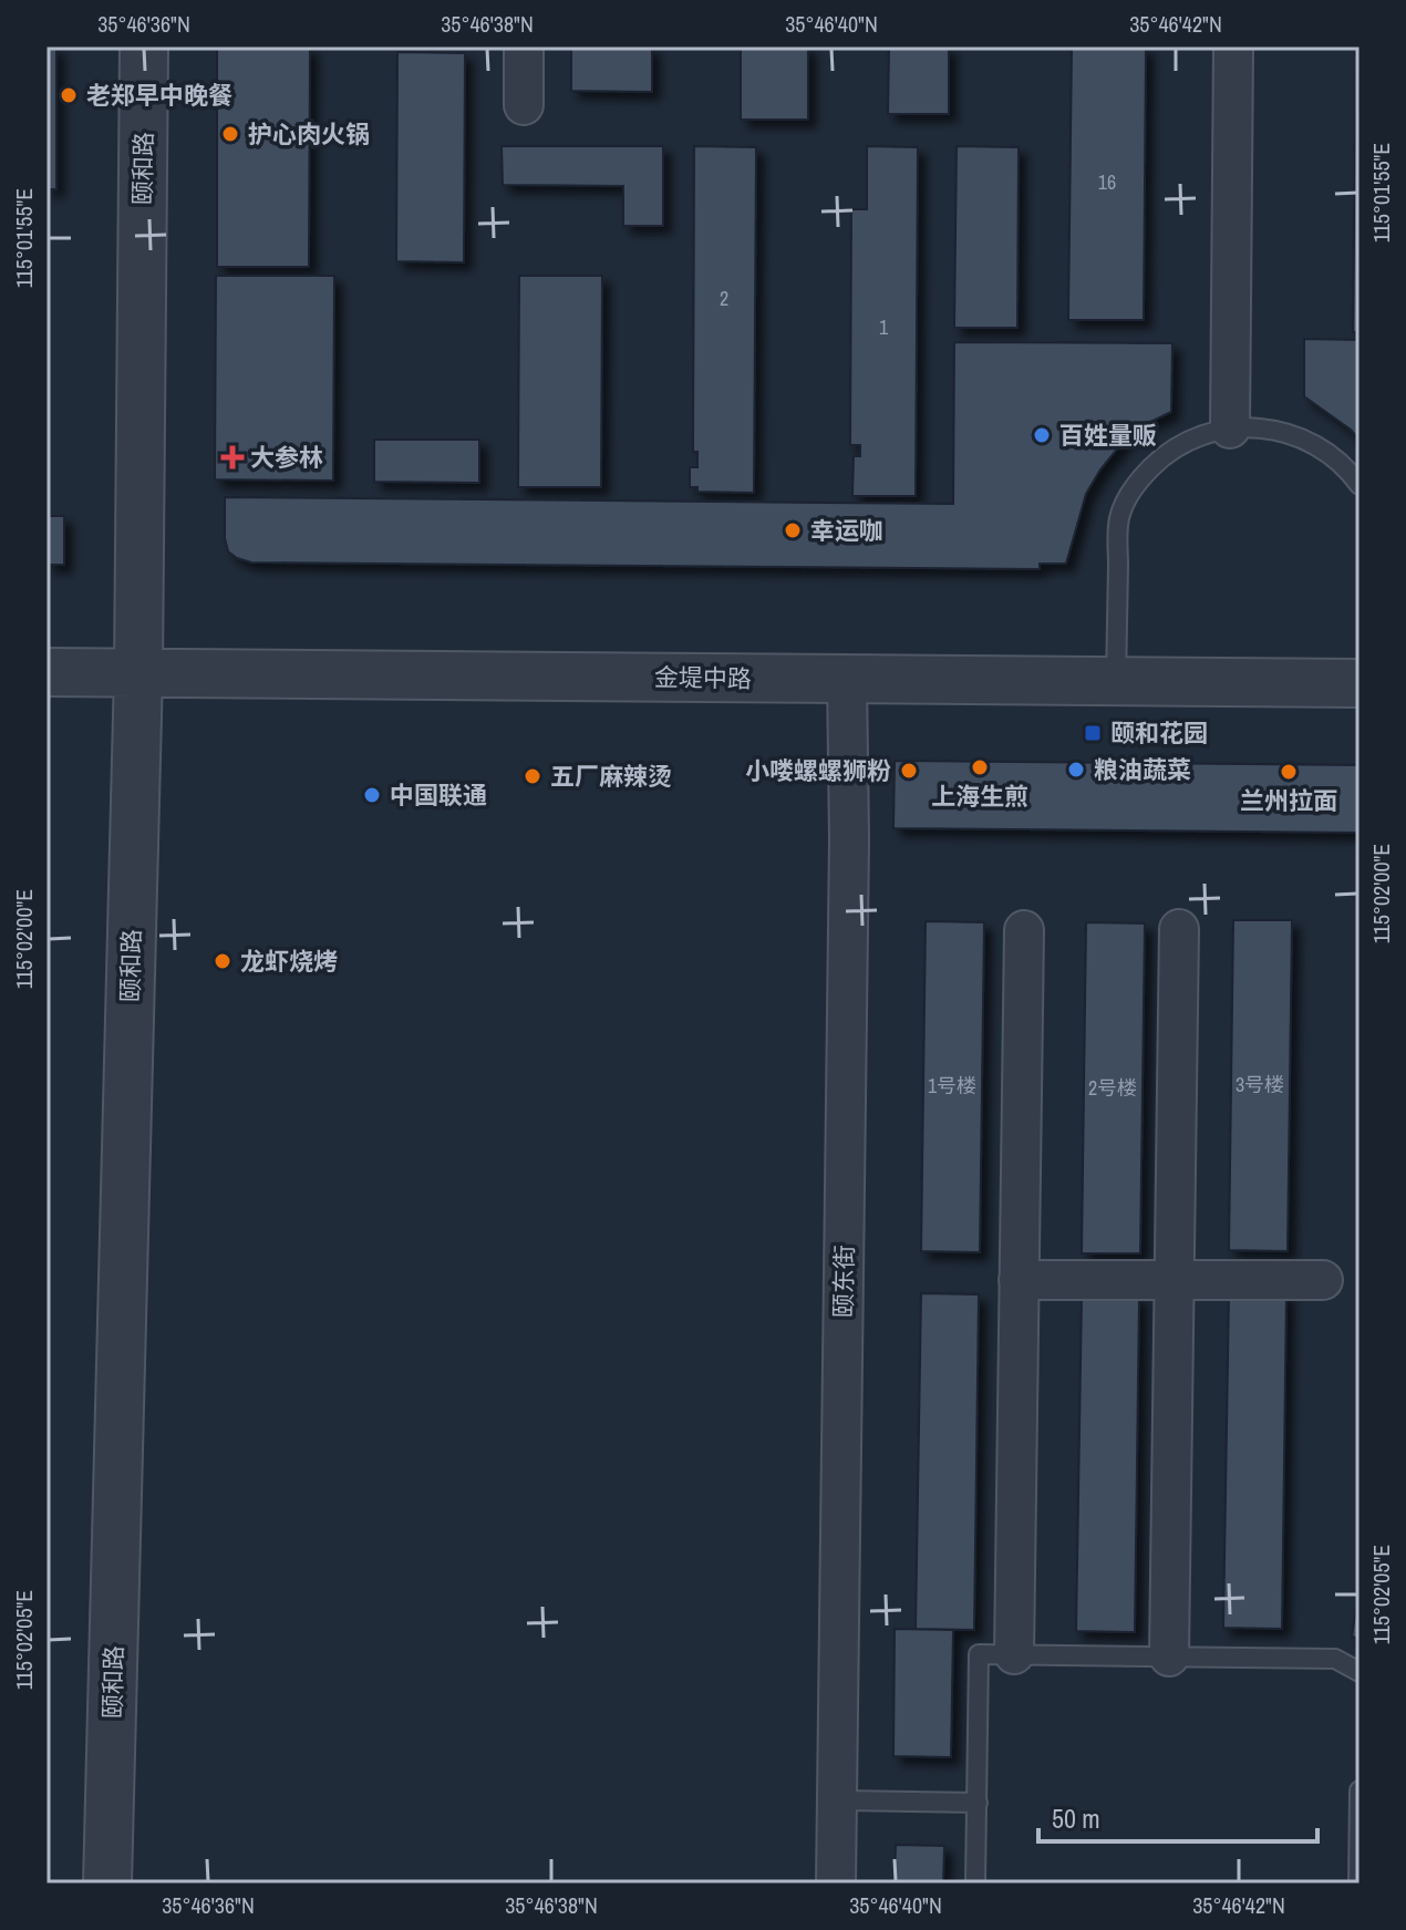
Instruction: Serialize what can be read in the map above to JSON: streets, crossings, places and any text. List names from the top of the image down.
{
  "streets": {
    "street": ["颐和路", "金堤中路", "颐东街"]
  },
  "crossings": [
    ["颐和路", "金堤中路"],
    ["金堤中路", "颐东街"]
  ],
  "places": {
    "other": [
      "老郑早中晚餐",
      "护心肉火锅",
      "百姓量贩",
      "幸运咖",
      "上海生煎",
      "粮油蔬菜",
      "小喽螺螺狮粉",
      "兰州拉面",
      "五厂麻辣烫",
      "中国联通",
      "龙虾烧烤"
    ],
    "health": ["大参林"],
    "transit": ["颐和花园"]
  },
  "house_numbers": [
    "16",
    "2",
    "1",
    "3号楼",
    "1号楼",
    "2号楼"
  ],
  "scale_bar": "50 m",
  "coordinates": [
    "35°46'36\"N",
    "35°46'38\"N",
    "35°46'40\"N",
    "35°46'42\"N",
    "115°01'55\"E",
    "115°02'00\"E",
    "115°02'05\"E"
  ]
}
